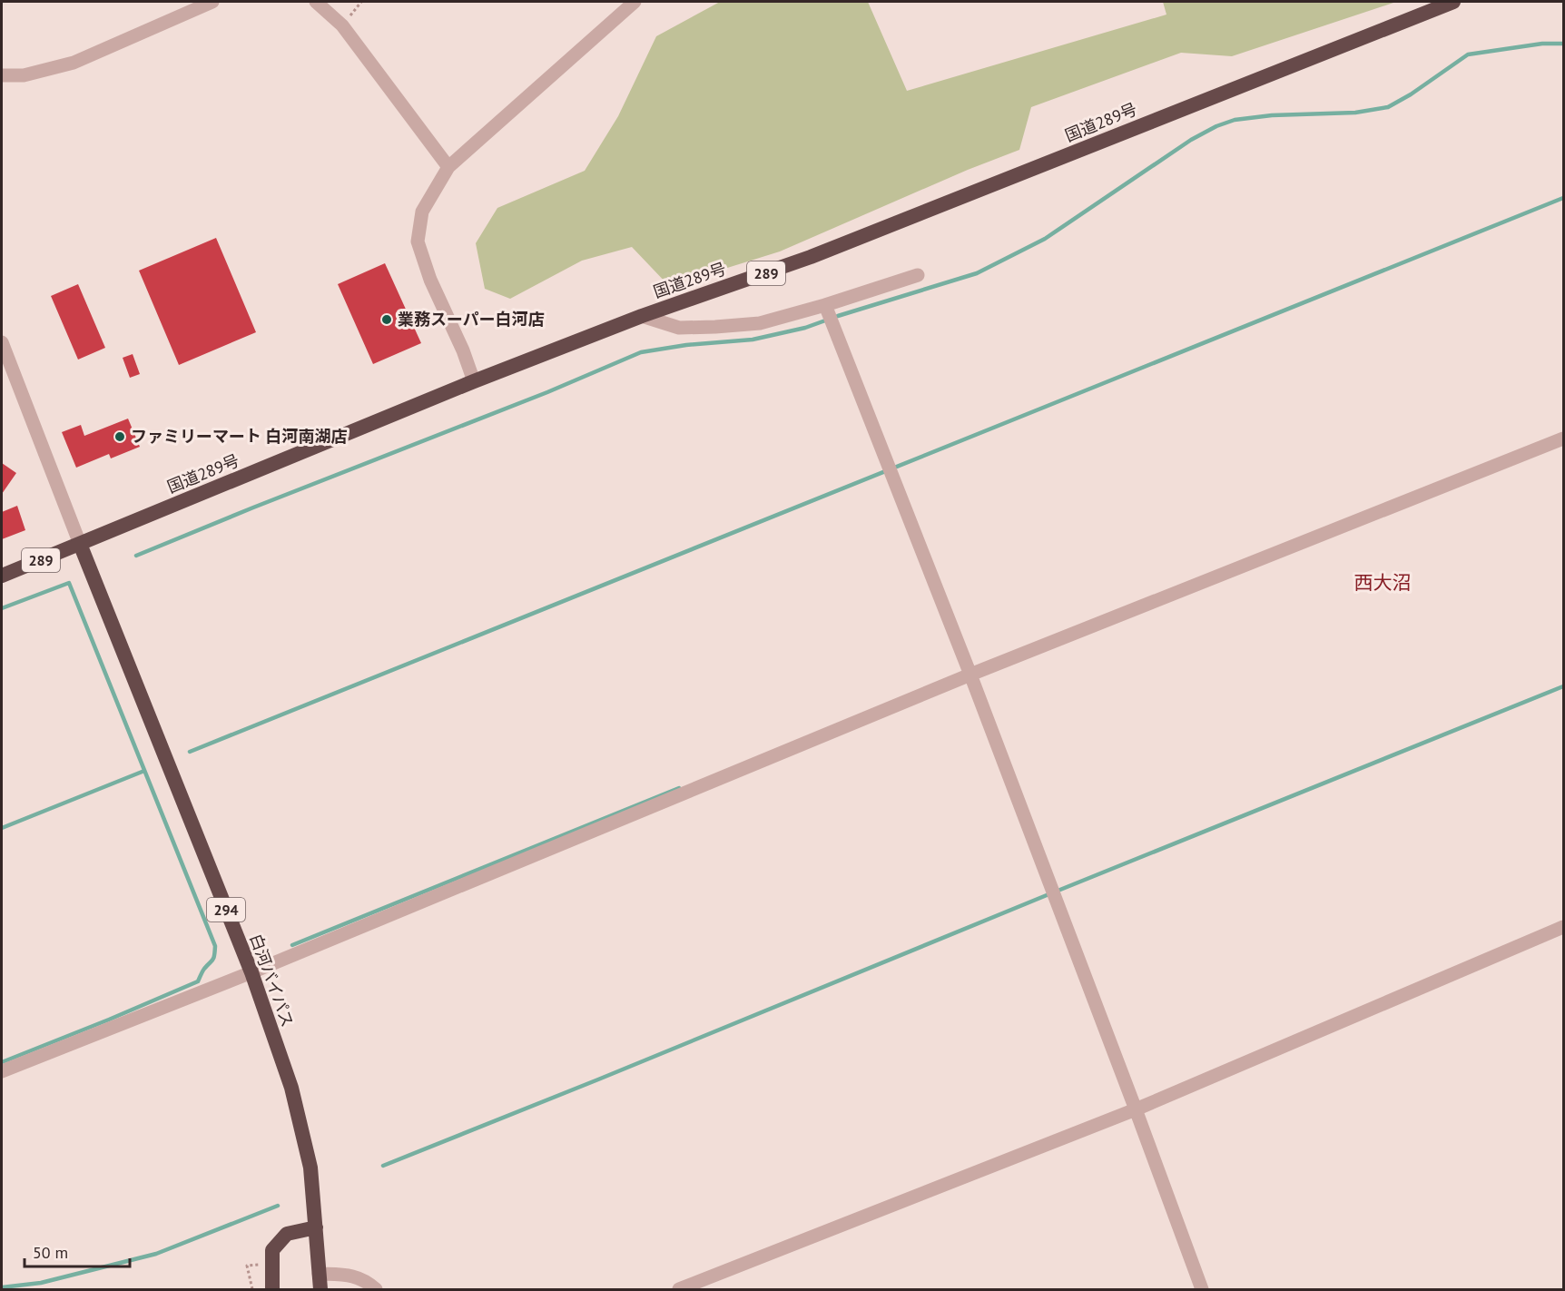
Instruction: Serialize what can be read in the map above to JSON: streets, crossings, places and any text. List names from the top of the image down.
{
  "streets": {
    "highway": [
      "国道289号",
      "289",
      "294",
      "白河バイパス"
    ]
  },
  "crossings": [
    ["国道289号", "白河バイパス"]
  ],
  "districts": ["西大沼"],
  "places": ["業務スーパー白河店", "ファミリーマート 白河南湖店"],
  "scale_bar": "50 m"
}
